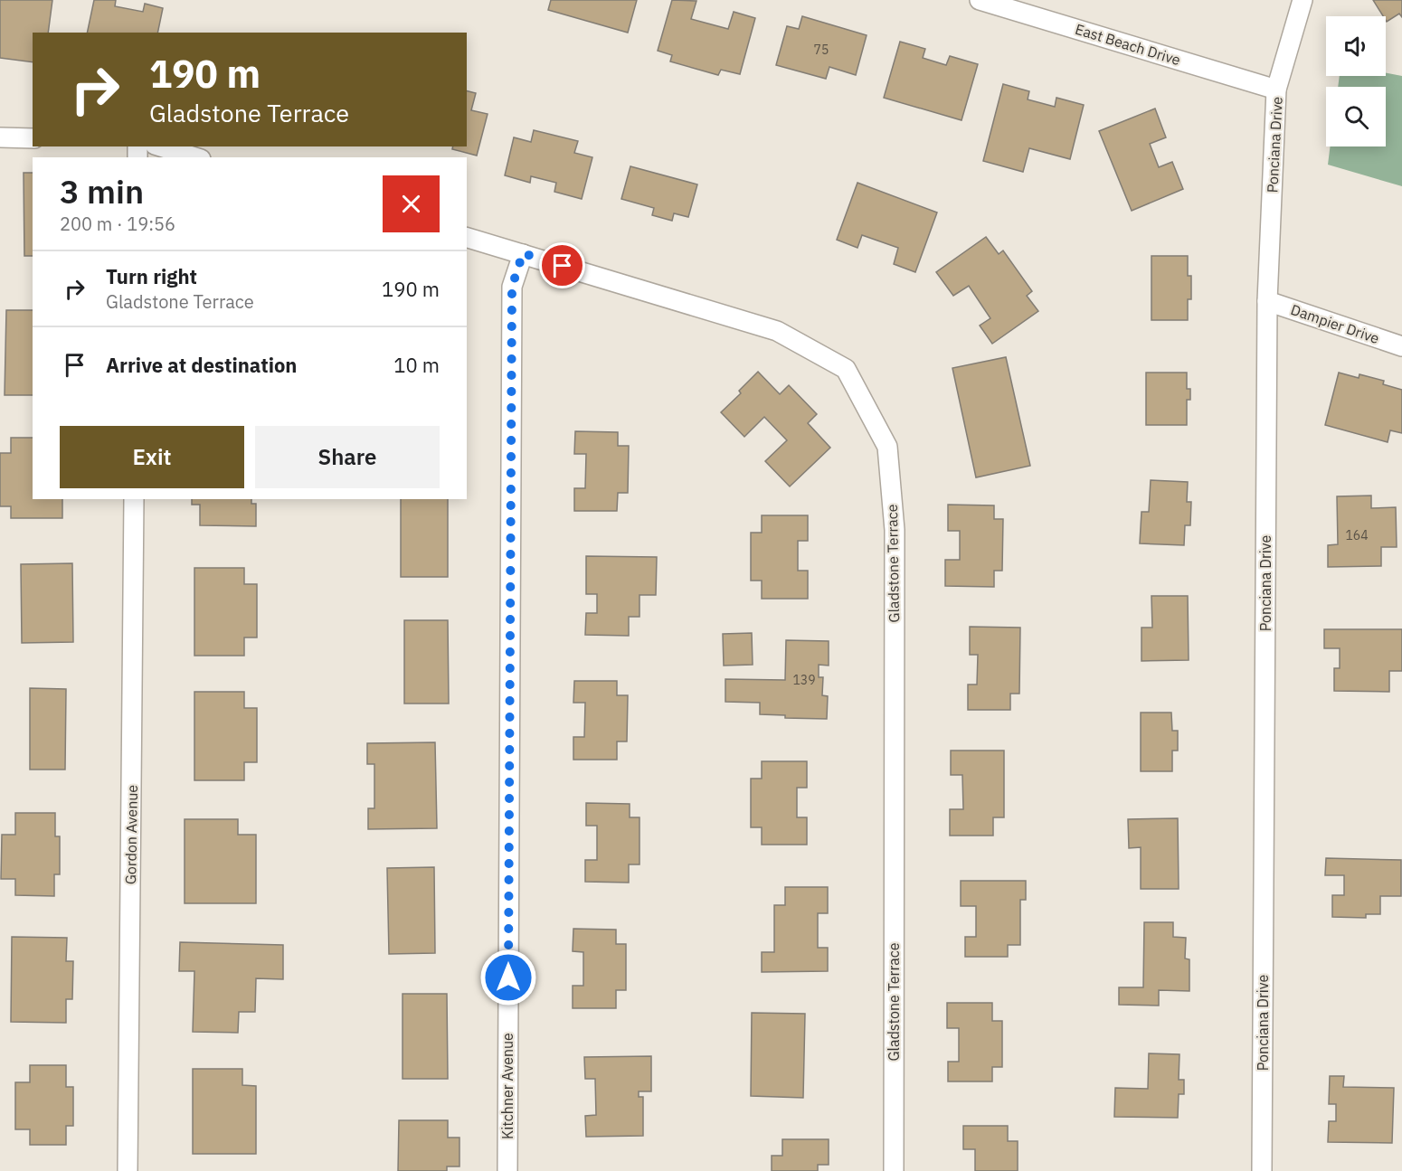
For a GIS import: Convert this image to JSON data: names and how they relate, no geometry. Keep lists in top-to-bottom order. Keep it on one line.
{"streets":{"street":["East Beach Drive","Ponciana Drive","Dampier Drive","Gladstone Terrace","Gordon Avenue","Kitchner Avenue"]},"crossings":[["East Beach Drive","Ponciana Drive"],["Ponciana Drive","Dampier Drive"],["Gladstone Terrace","Kitchner Avenue"]],"house_numbers":["75","164","139"],"page":{"turn":["190 m","Gladstone Terrace"],"heading":["3 min","200 m · 19:56"],"list":[{"name":"Turn right","note":"Gladstone Terrace","value":"190 m"},{"name":"Arrive at destination","value":"10 m"}],"buttons":["Exit","Share"]}}
